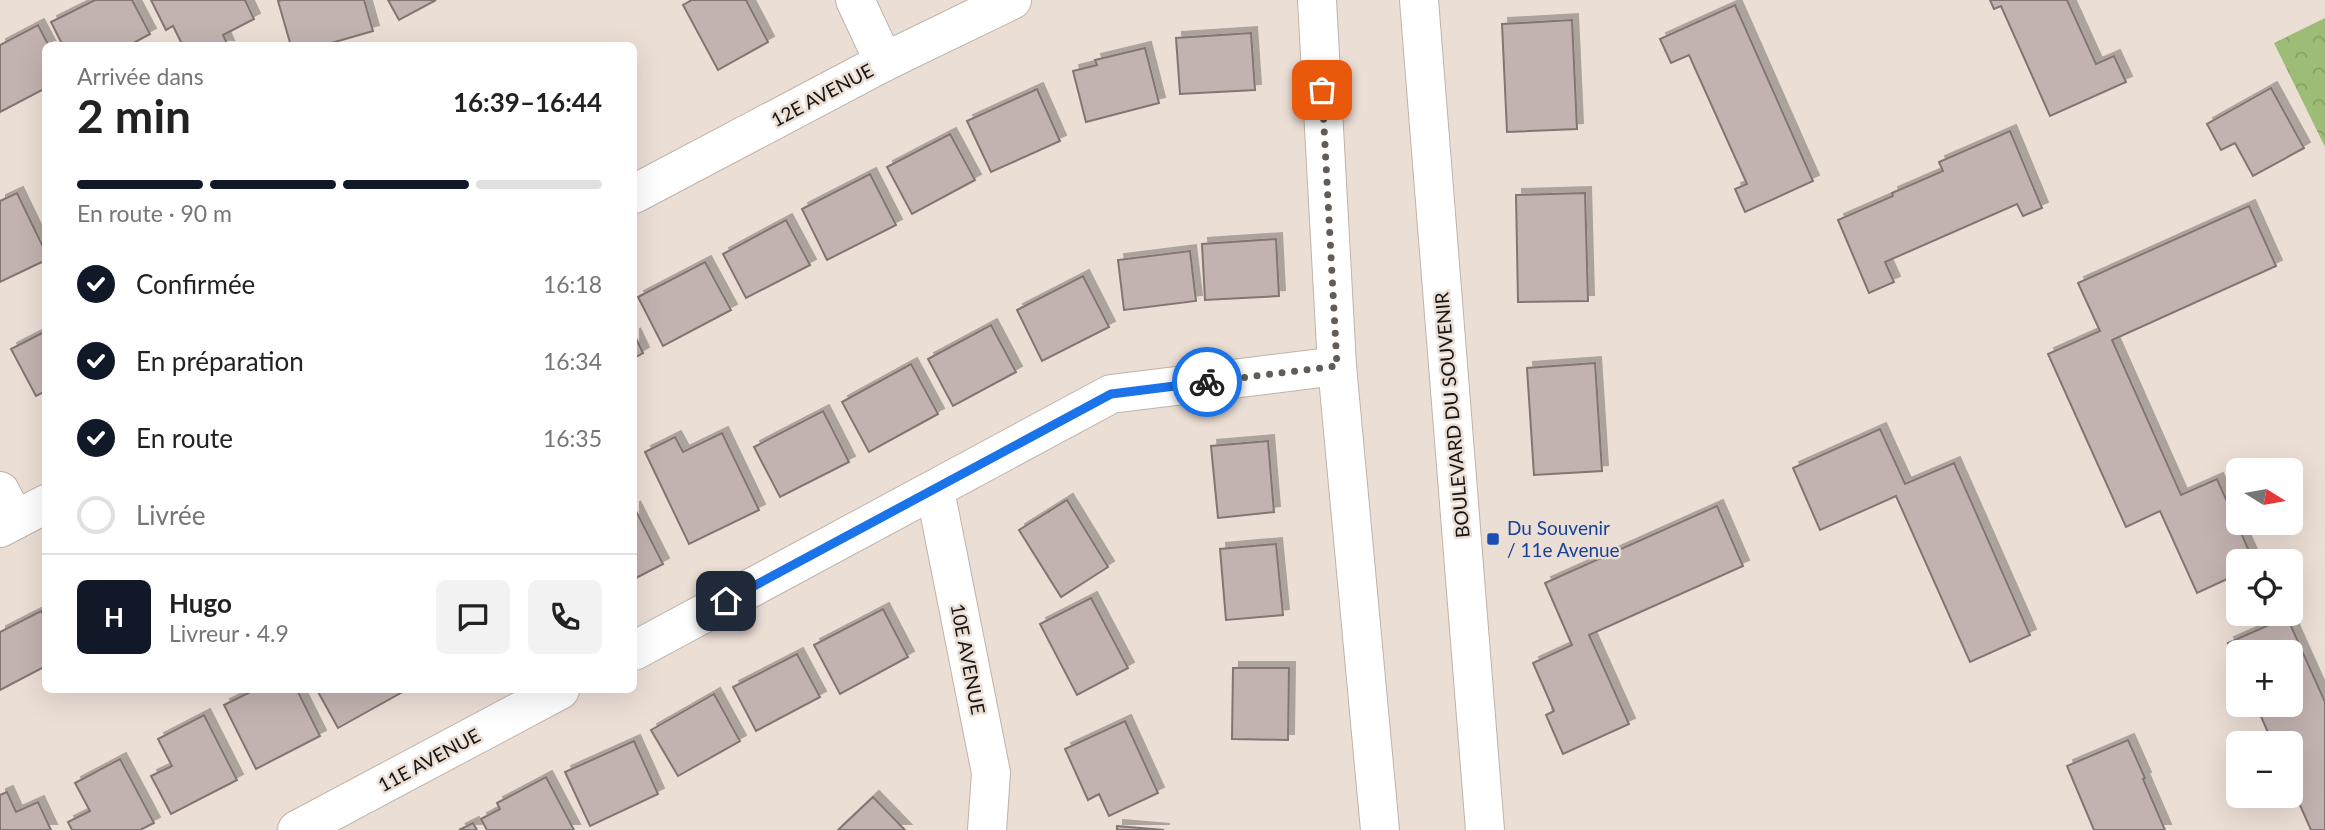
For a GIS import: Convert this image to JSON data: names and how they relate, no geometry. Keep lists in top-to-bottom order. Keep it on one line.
{"streets":{"street":["12E AVENUE","BOULEVARD DU SOUVENIR","10E AVENUE","11E AVENUE"]},"places":{"transit":["Du Souvenir / 11e Avenue"]},"north":"right","page":{"heading":["2 min","Arrivée dans","16:39–16:44"],"panel":["Hugo","Livreur · 4.9"],"bar":"En route · 90 m","list":[["Confirmée","16:18"],["En préparation","16:34"],["En route","16:35"],"Livrée"],"map_buttons":["+","−"],"round":"H"}}
